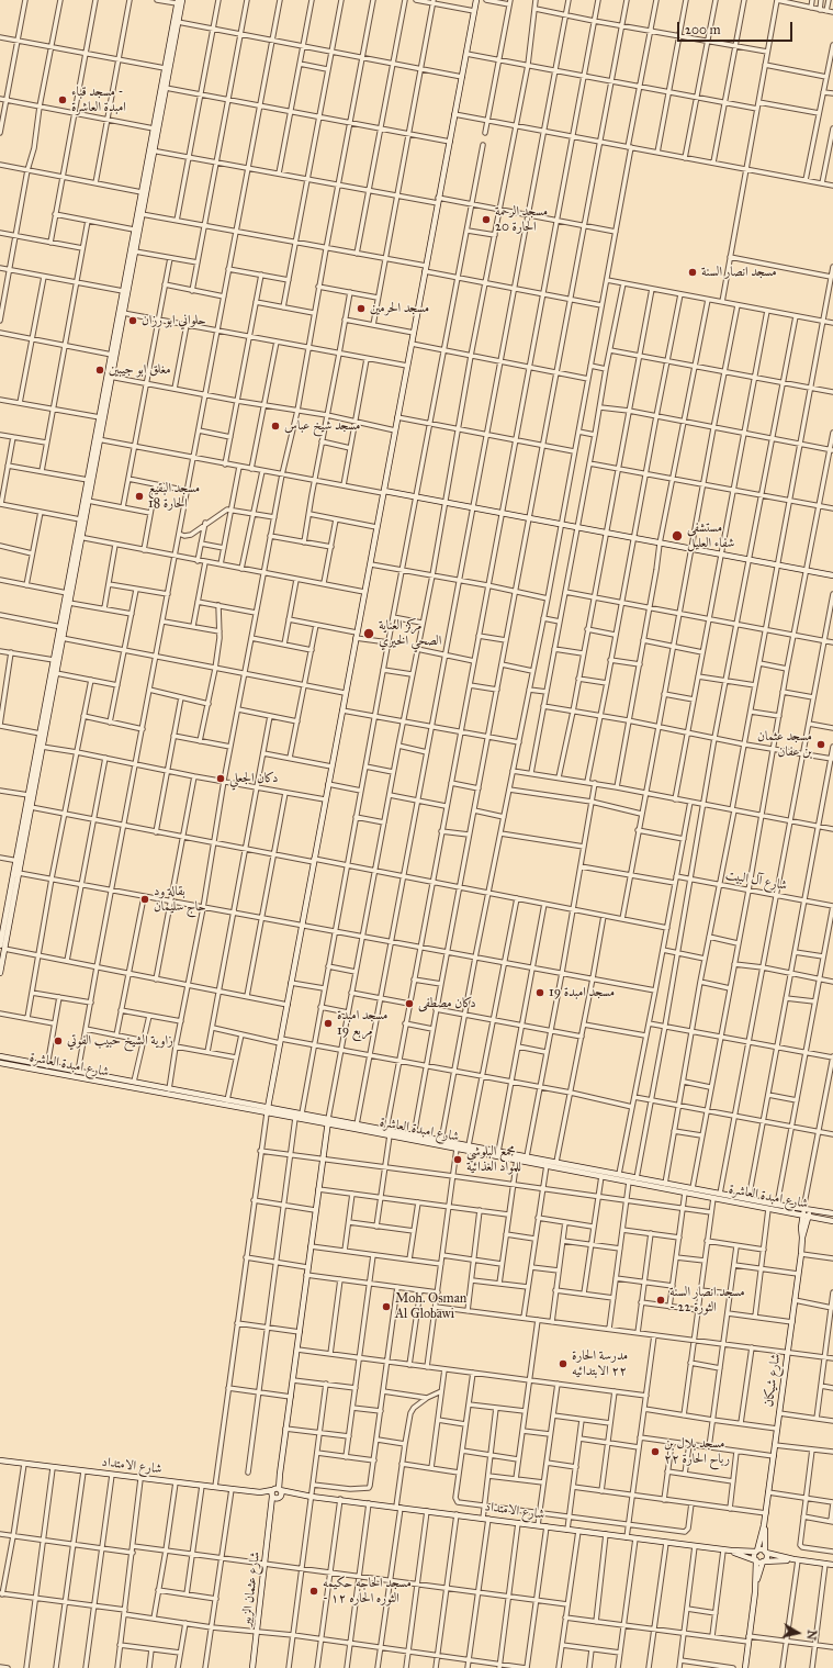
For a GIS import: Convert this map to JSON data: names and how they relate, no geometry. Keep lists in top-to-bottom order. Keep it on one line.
{"streets":{"main road":["شارع امبدة العاشرة","شارع شيكان","شارع الامتداد","شارع عثمان الزبير"],"street":["شارع آل البيت"]},"crossings":[["شارع امبدة العاشرة","شارع شيكان"],["شارع امبدة العاشرة","شارع عثمان الزبير"],["شارع شيكان","شارع الامتداد"],["شارع الامتداد","شارع عثمان الزبير"]],"places":["مسجد قباء - امبدة العاشرة","مسجد الرحمة الحارة 20","مسجد انصار السنة","مسجد الحرمين","حلواني ابو رزان","مغلق ابو جيبين","مسجد شيخ عباس","مسجد البقيع الحارة 18","مستشفى شفاء العليل","مركز العناية الصحي الخيري","مسجد عثمان بن عفان","دكان الجعلي","بقالة ود حاج سليمان","مسجد امبدة 19","دكان مصطفى","مسجد امبدة مربع 19","زاوية الشيخ حبيب الفوتي","مجمع البلوشي للمواد الغذائية","مسجد انصار السنة - الثورة 22","Moh. Osman Al Globawi","مدرسة الحارة ٢٢ الابتدائيه","مسجد بلال بن رباح الحارة ٢٢","مسجد الحاجه حكيمه - الثوره الحاره ١٢"],"scale_bar":"200 m","north":"right"}
